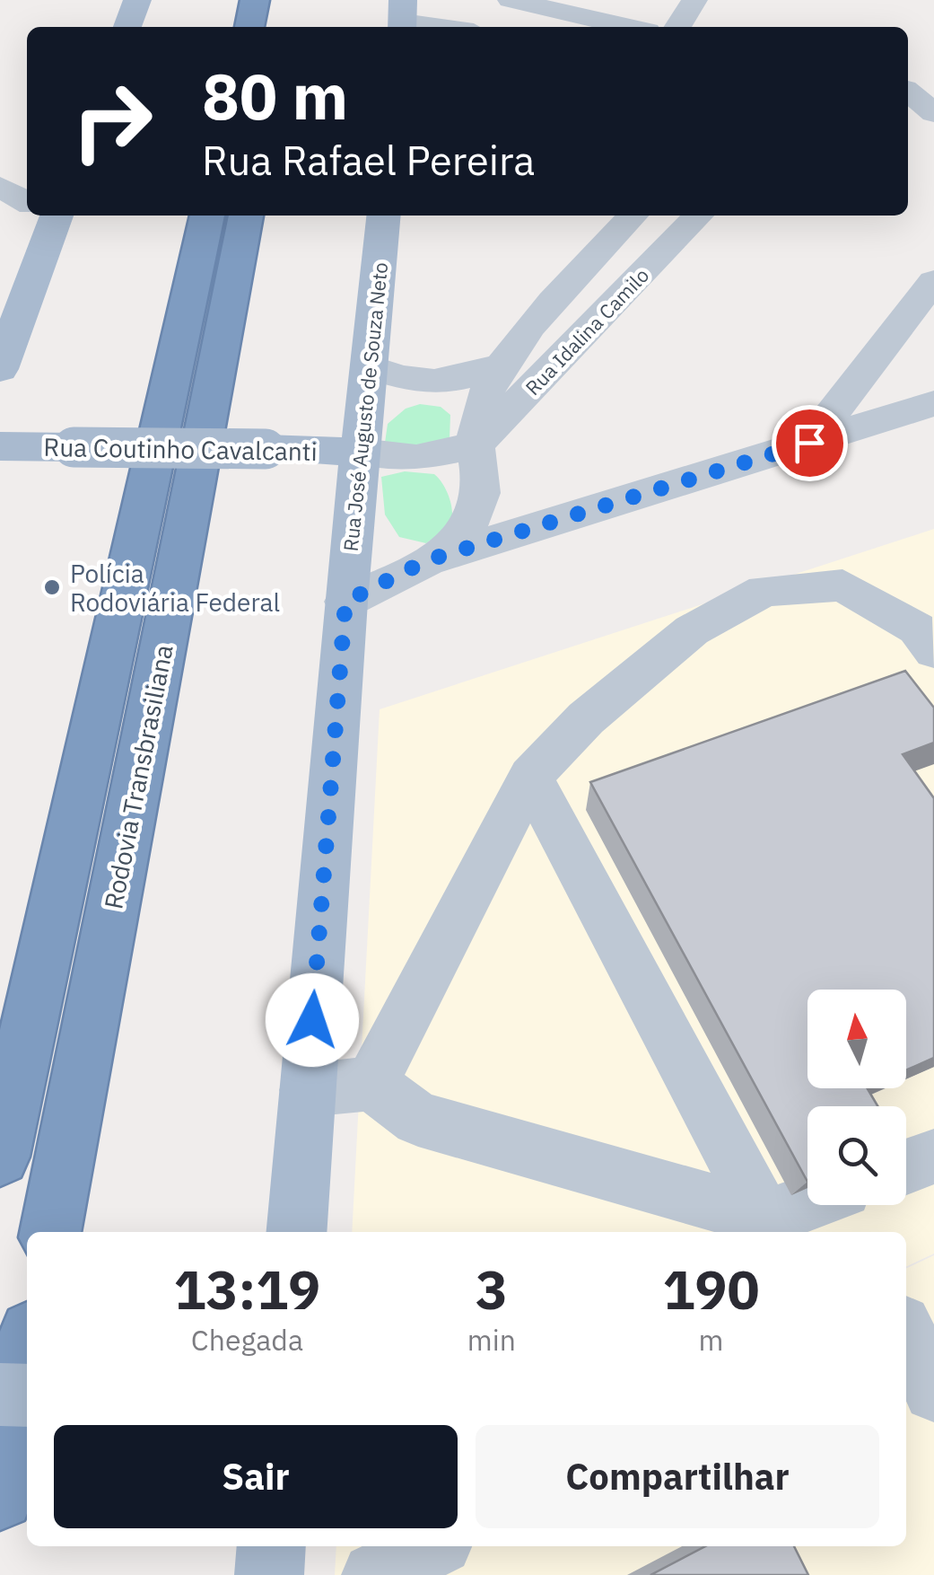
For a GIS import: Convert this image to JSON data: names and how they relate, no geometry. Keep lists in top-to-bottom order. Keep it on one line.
{"streets":{"highway":["Rodovia Transbrasiliana"],"main road":["Rua José Augusto de Souza Neto","Rua Coutinho Cavalcanti"],"street":["Rua Idalina Camilo"]},"crossings":[["Rua Idalina Camilo","Rua José Augusto de Souza Neto"],["Rua José Augusto de Souza Neto","Rua Coutinho Cavalcanti"]],"places":["Polícia Rodoviária Federal"],"north":"top","page":{"turn":["80 m","Rua Rafael Pereira"],"eta":["13:19","Chegada","3","min","190","m"],"buttons":["Sair","Compartilhar"]}}
